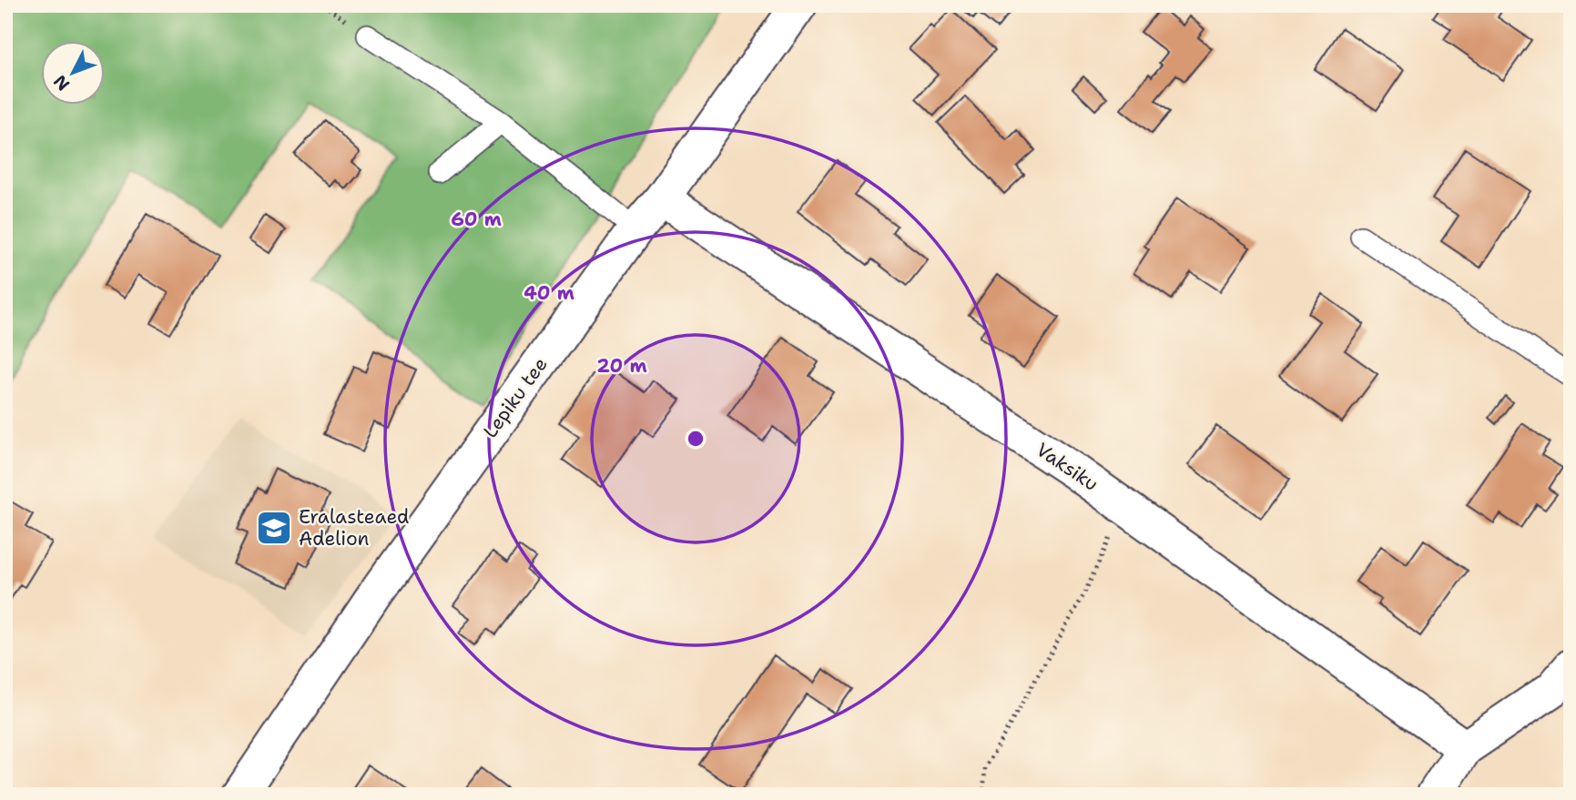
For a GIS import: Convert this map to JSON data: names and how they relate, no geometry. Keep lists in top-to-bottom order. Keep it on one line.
{"streets":{"street":["Lepiku tee","Vaksiku"]},"crossings":[["Lepiku tee","Vaksiku"]],"places":{"school or university":["Eralasteaed Adelion"]},"north":"bottom left","rings":["60 m","40 m","20 m"]}
